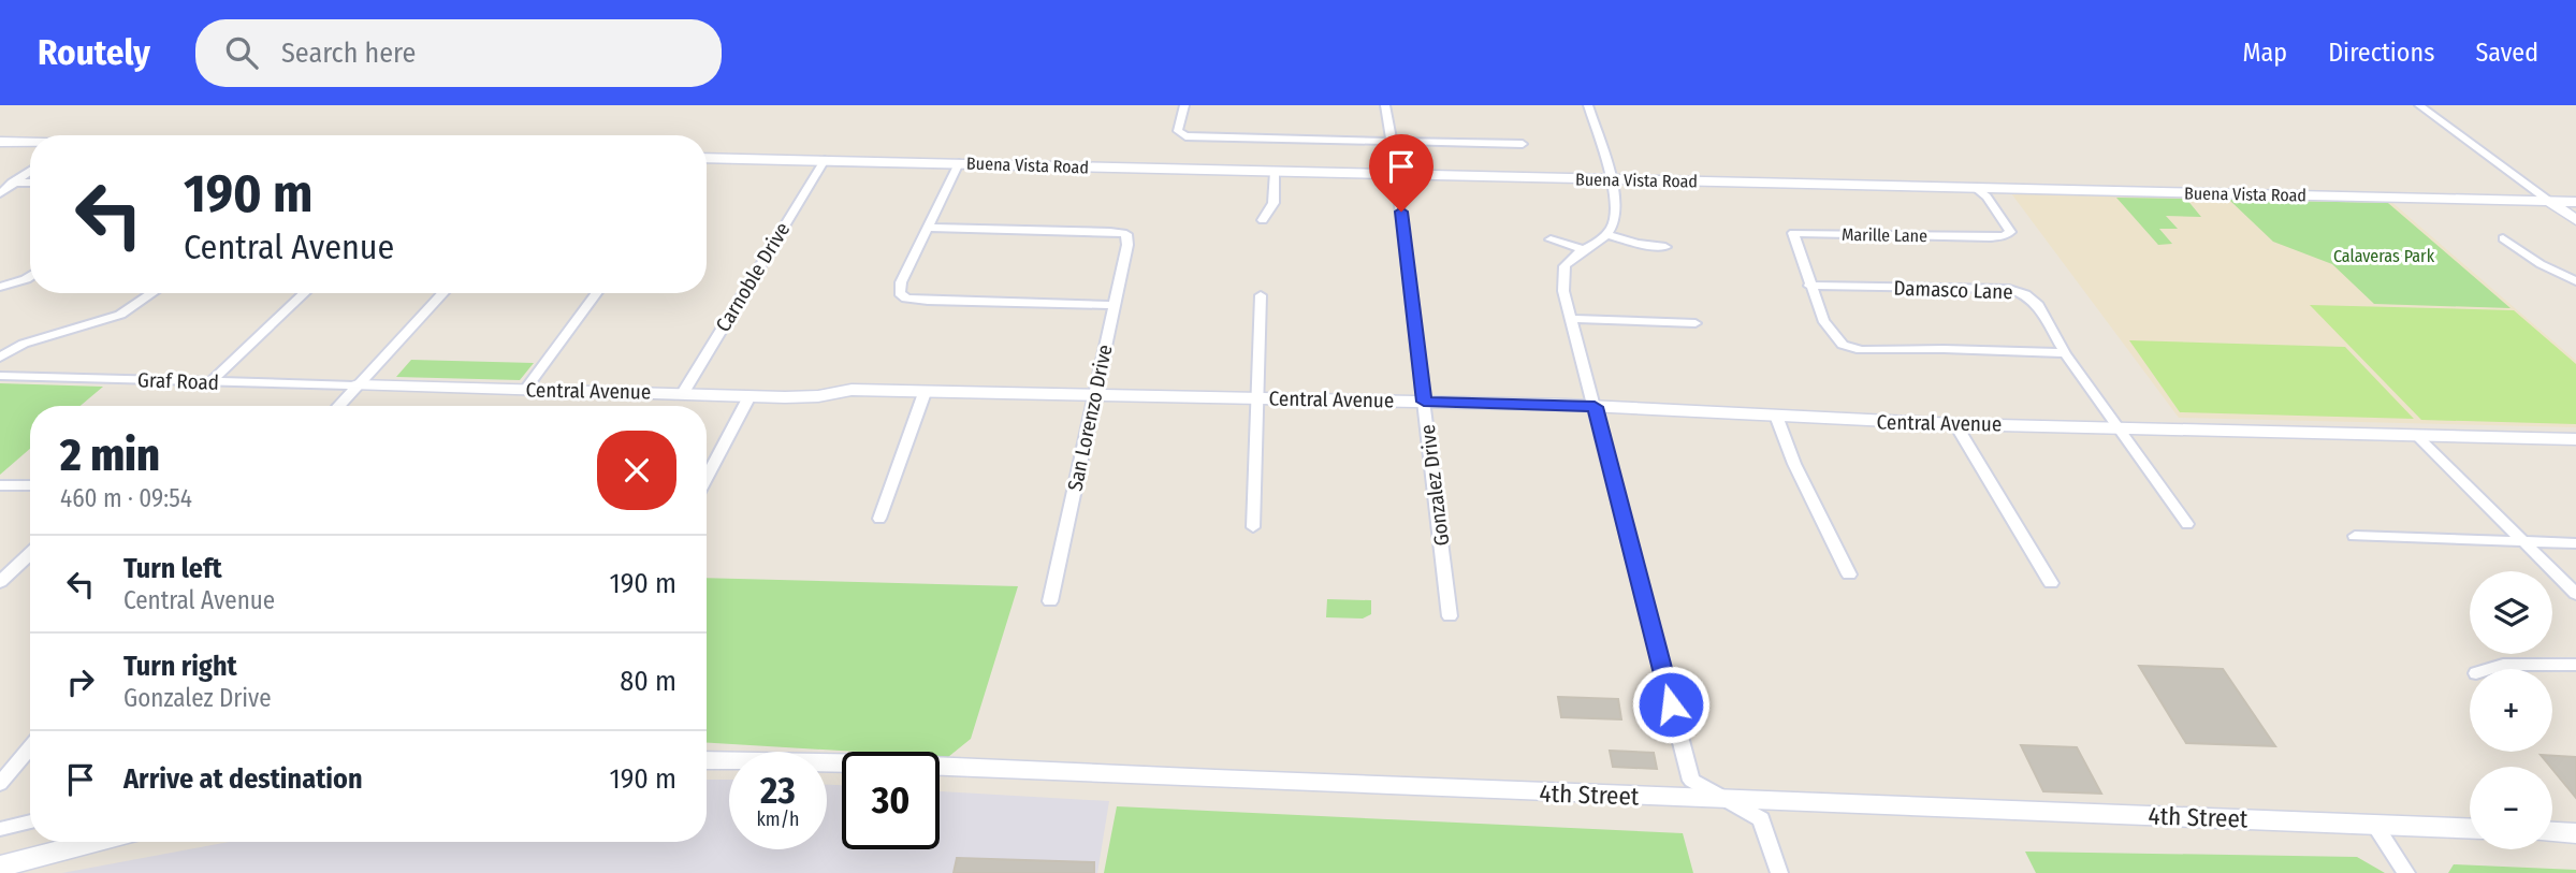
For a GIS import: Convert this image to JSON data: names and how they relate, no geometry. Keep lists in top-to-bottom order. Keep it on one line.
{"streets":{"street":["Buena Vista Road","Marille Lane","Carnoble Drive","Damasco Lane","Graf Road","Central Avenue","San Lorenzo Drive","Gonzalez Drive","4th Street"]},"crossings":[["Buena Vista Road","Marille Lane"],["Buena Vista Road","Carnoble Drive"],["Buena Vista Road","Gonzalez Drive"],["Marille Lane","Damasco Lane"],["Carnoble Drive","Central Avenue"],["Damasco Lane","Central Avenue"],["Graf Road","Central Avenue"],["Central Avenue","San Lorenzo Drive"],["Central Avenue","Gonzalez Drive"]],"parks":["Calaveras Park"],"page":{"header":"Routely","search":"Search here","nav":["Map","Directions","Saved"],"turn":["190 m","Central Avenue"],"heading":["2 min","460 m · 09:54"],"list":[{"name":"Turn left","note":"Central Avenue","value":"190 m"},{"name":"Turn right","note":"Gonzalez Drive","value":"80 m"},{"name":"Arrive at destination","value":"190 m"}],"map_buttons":["+","−"],"speed":"23 km/h","limit":"30"}}
